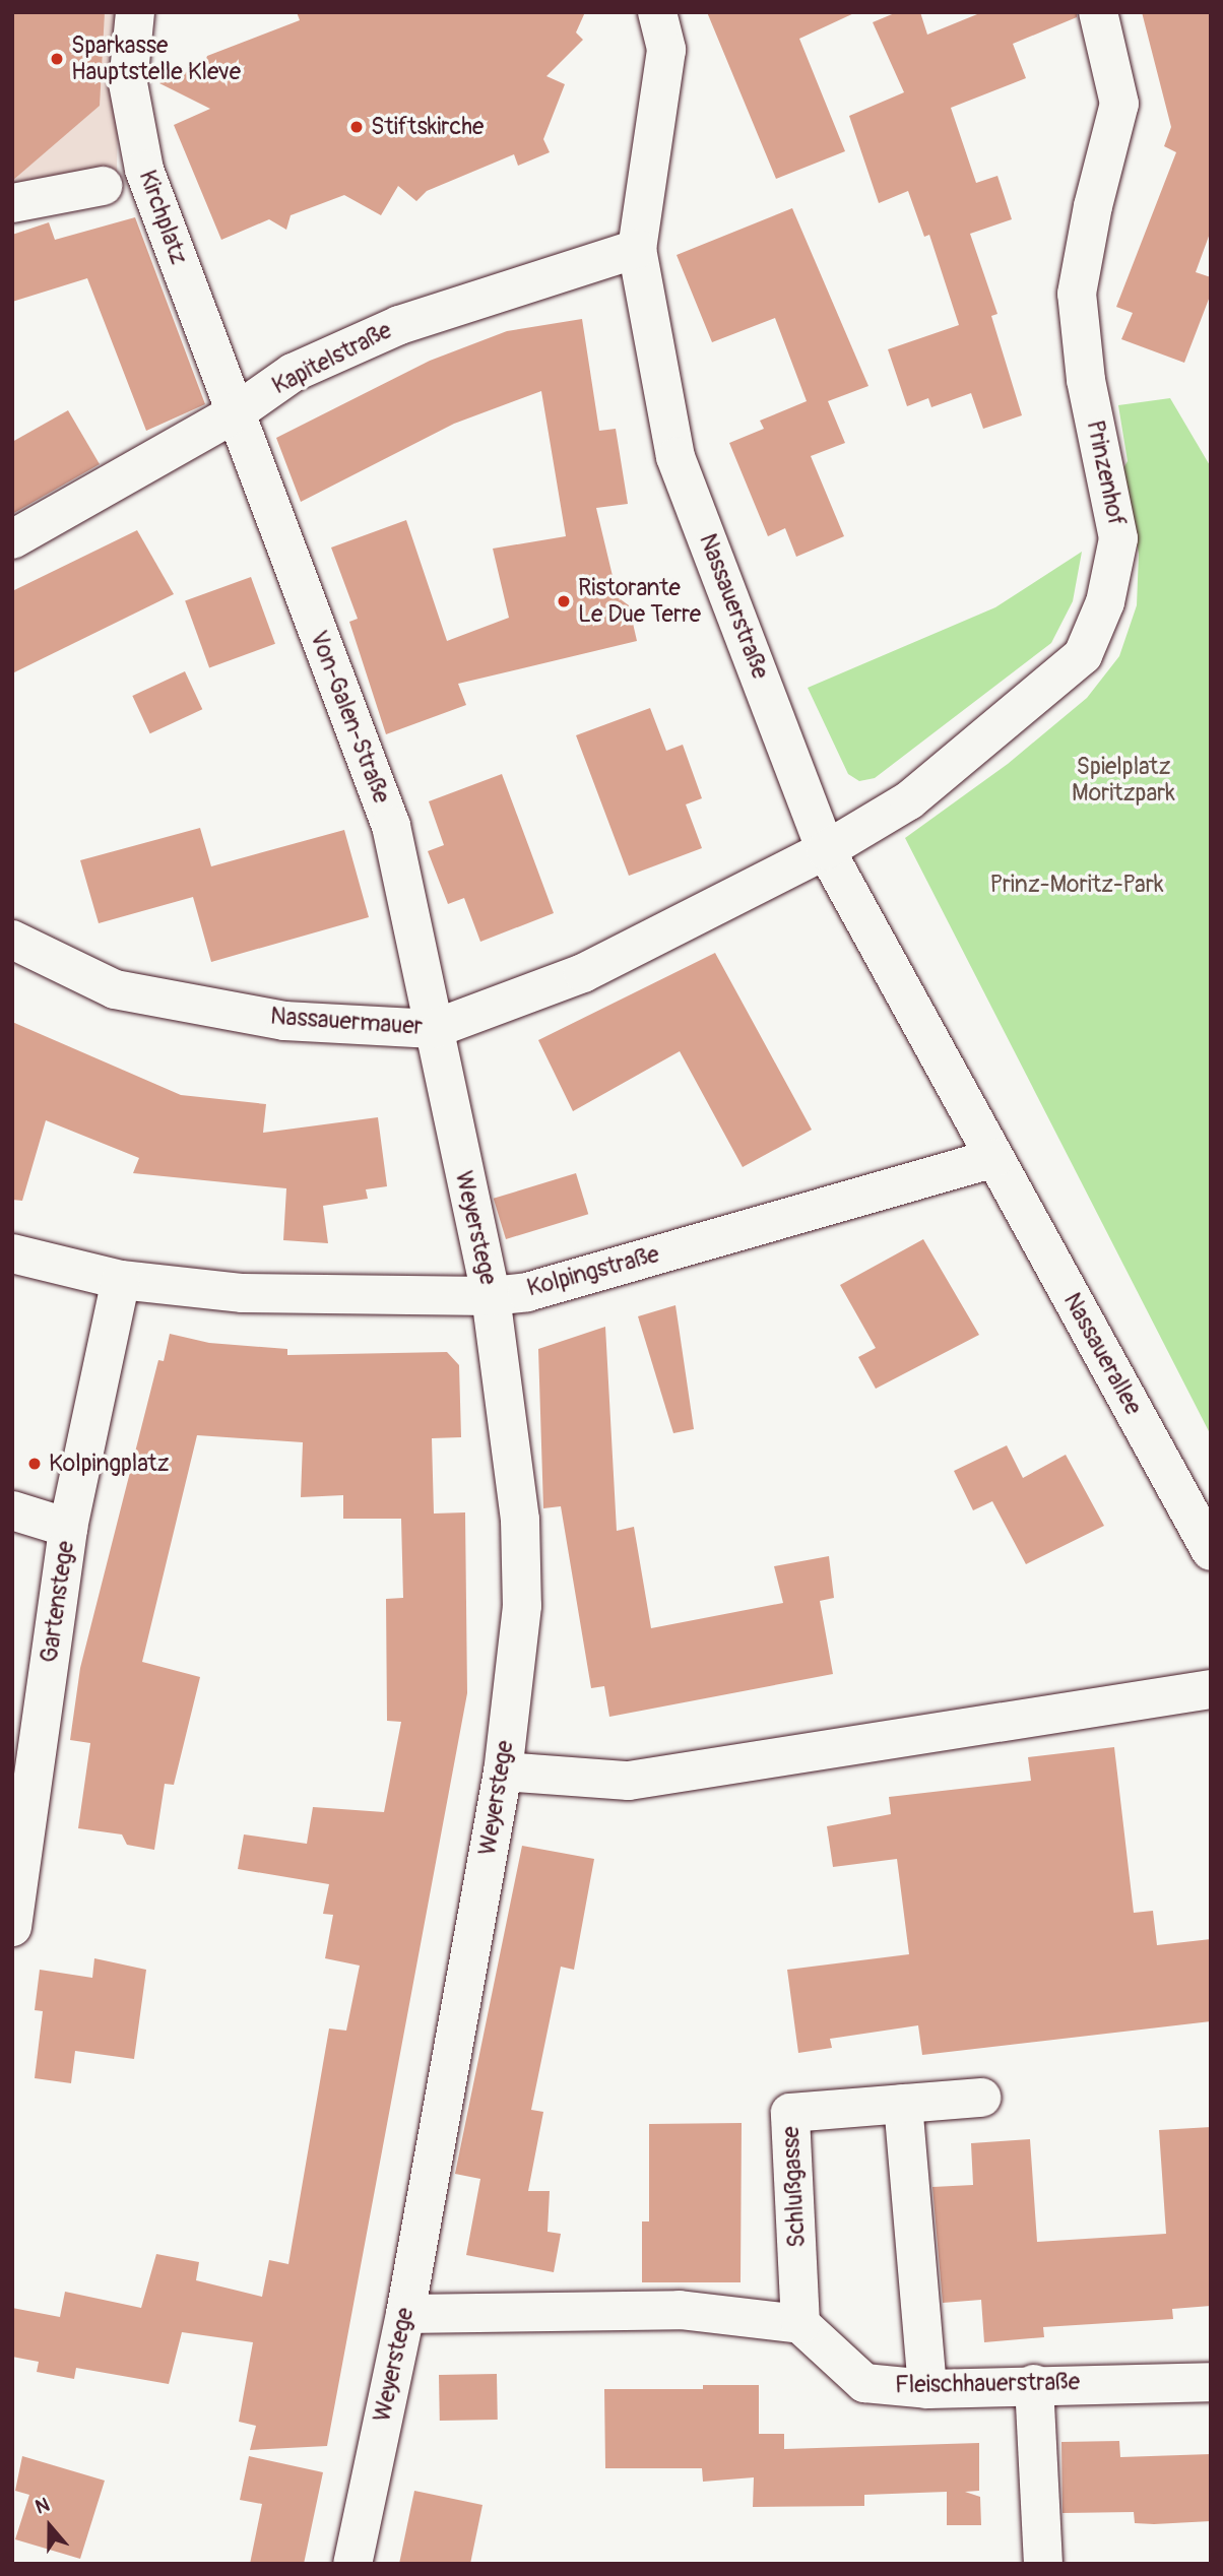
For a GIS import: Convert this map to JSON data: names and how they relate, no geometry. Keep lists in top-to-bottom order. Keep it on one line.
{"streets":{"street":["Kirchplatz","Kapitelstraße","Prinzenhof","Nassauerstraße","Von-Galen-Straße","Nassauermauer","Weyerstege","Kolpingstraße","Nassauerallee","Gartenstege","Schlußgasse","Fleischhauerstraße"]},"crossings":[["Kirchplatz","Kapitelstraße"],["Kirchplatz","Von-Galen-Straße"],["Kapitelstraße","Nassauerstraße"],["Kapitelstraße","Von-Galen-Straße"],["Prinzenhof","Nassauerstraße"],["Prinzenhof","Nassauermauer"],["Nassauerstraße","Nassauermauer"],["Nassauerstraße","Kolpingstraße"],["Nassauerstraße","Nassauerallee"],["Von-Galen-Straße","Nassauermauer"],["Von-Galen-Straße","Weyerstege"],["Nassauermauer","Weyerstege"],["Weyerstege","Kolpingstraße"],["Kolpingstraße","Nassauerallee"],["Kolpingstraße","Gartenstege"],["Schlußgasse","Fleischhauerstraße"]],"parks":["Spielplatz Moritzpark","Prinz-Moritz-Park"],"places":["Sparkasse Hauptstelle Kleve","Stiftskirche","Ristorante Le Due Terre","Kolpingplatz"],"north":"top"}
